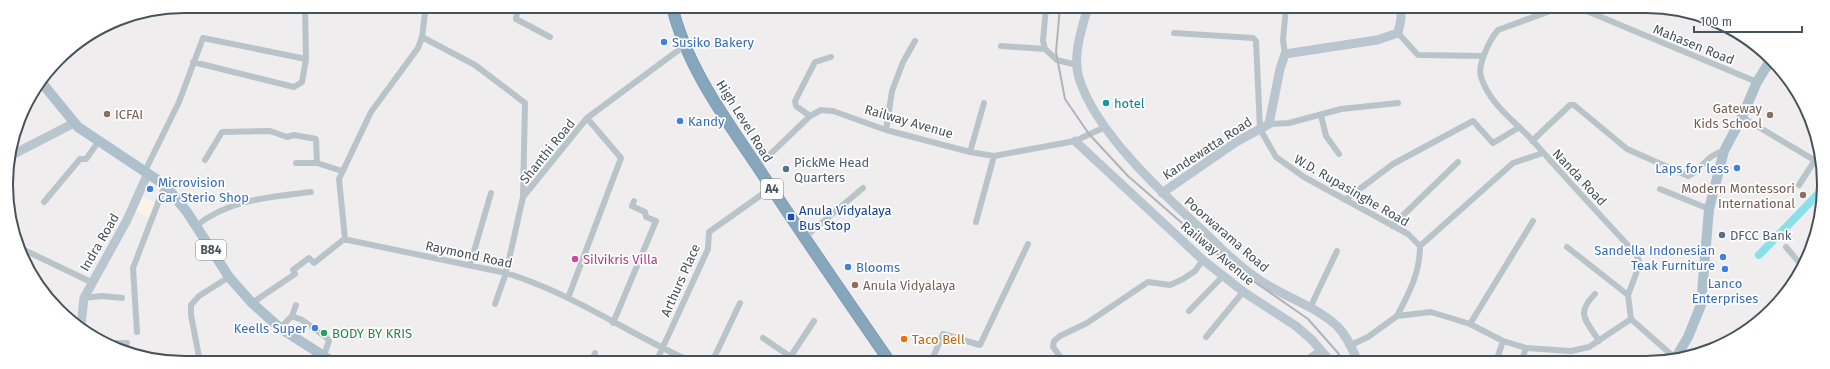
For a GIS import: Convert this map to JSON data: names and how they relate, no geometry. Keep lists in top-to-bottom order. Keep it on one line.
{"streets":{"highway":["High Level Road","A4"],"main road":["B84"],"street":["Mahasen Road","Railway Avenue","Kandewatta Road","Shanthi Road","Nanda Road","W.D. Rupasinghe Road","Poorwarama Road","Indra Road","Raymond Road","Arthurs Place"]},"crossings":[["High Level Road","Railway Avenue"],["High Level Road","Shanthi Road"],["High Level Road","Arthurs Place"],["Railway Avenue","Poorwarama Road"],["Kandewatta Road","W.D. Rupasinghe Road"],["Kandewatta Road","Poorwarama Road"],["Indra Road","B84"],["Raymond Road","Arthurs Place"]],"places":{"other":["Susiko Bakery","hotel","ICFAI","Gateway Kids School","Kandy","Laps for less","PickMe Head Quarters","Microvision Car Sterio Shop","Modern Montessori International","DFCC Bank","Sandella Indonesian Teak Furniture","Silvikris Villa","Blooms","Lanco Enterprises","Anula Vidyalaya","Keells Super","BODY BY KRIS","Taco Bell"],"transit":["Anula Vidyalaya Bus Stop"]},"scale_bar":"100 m"}
